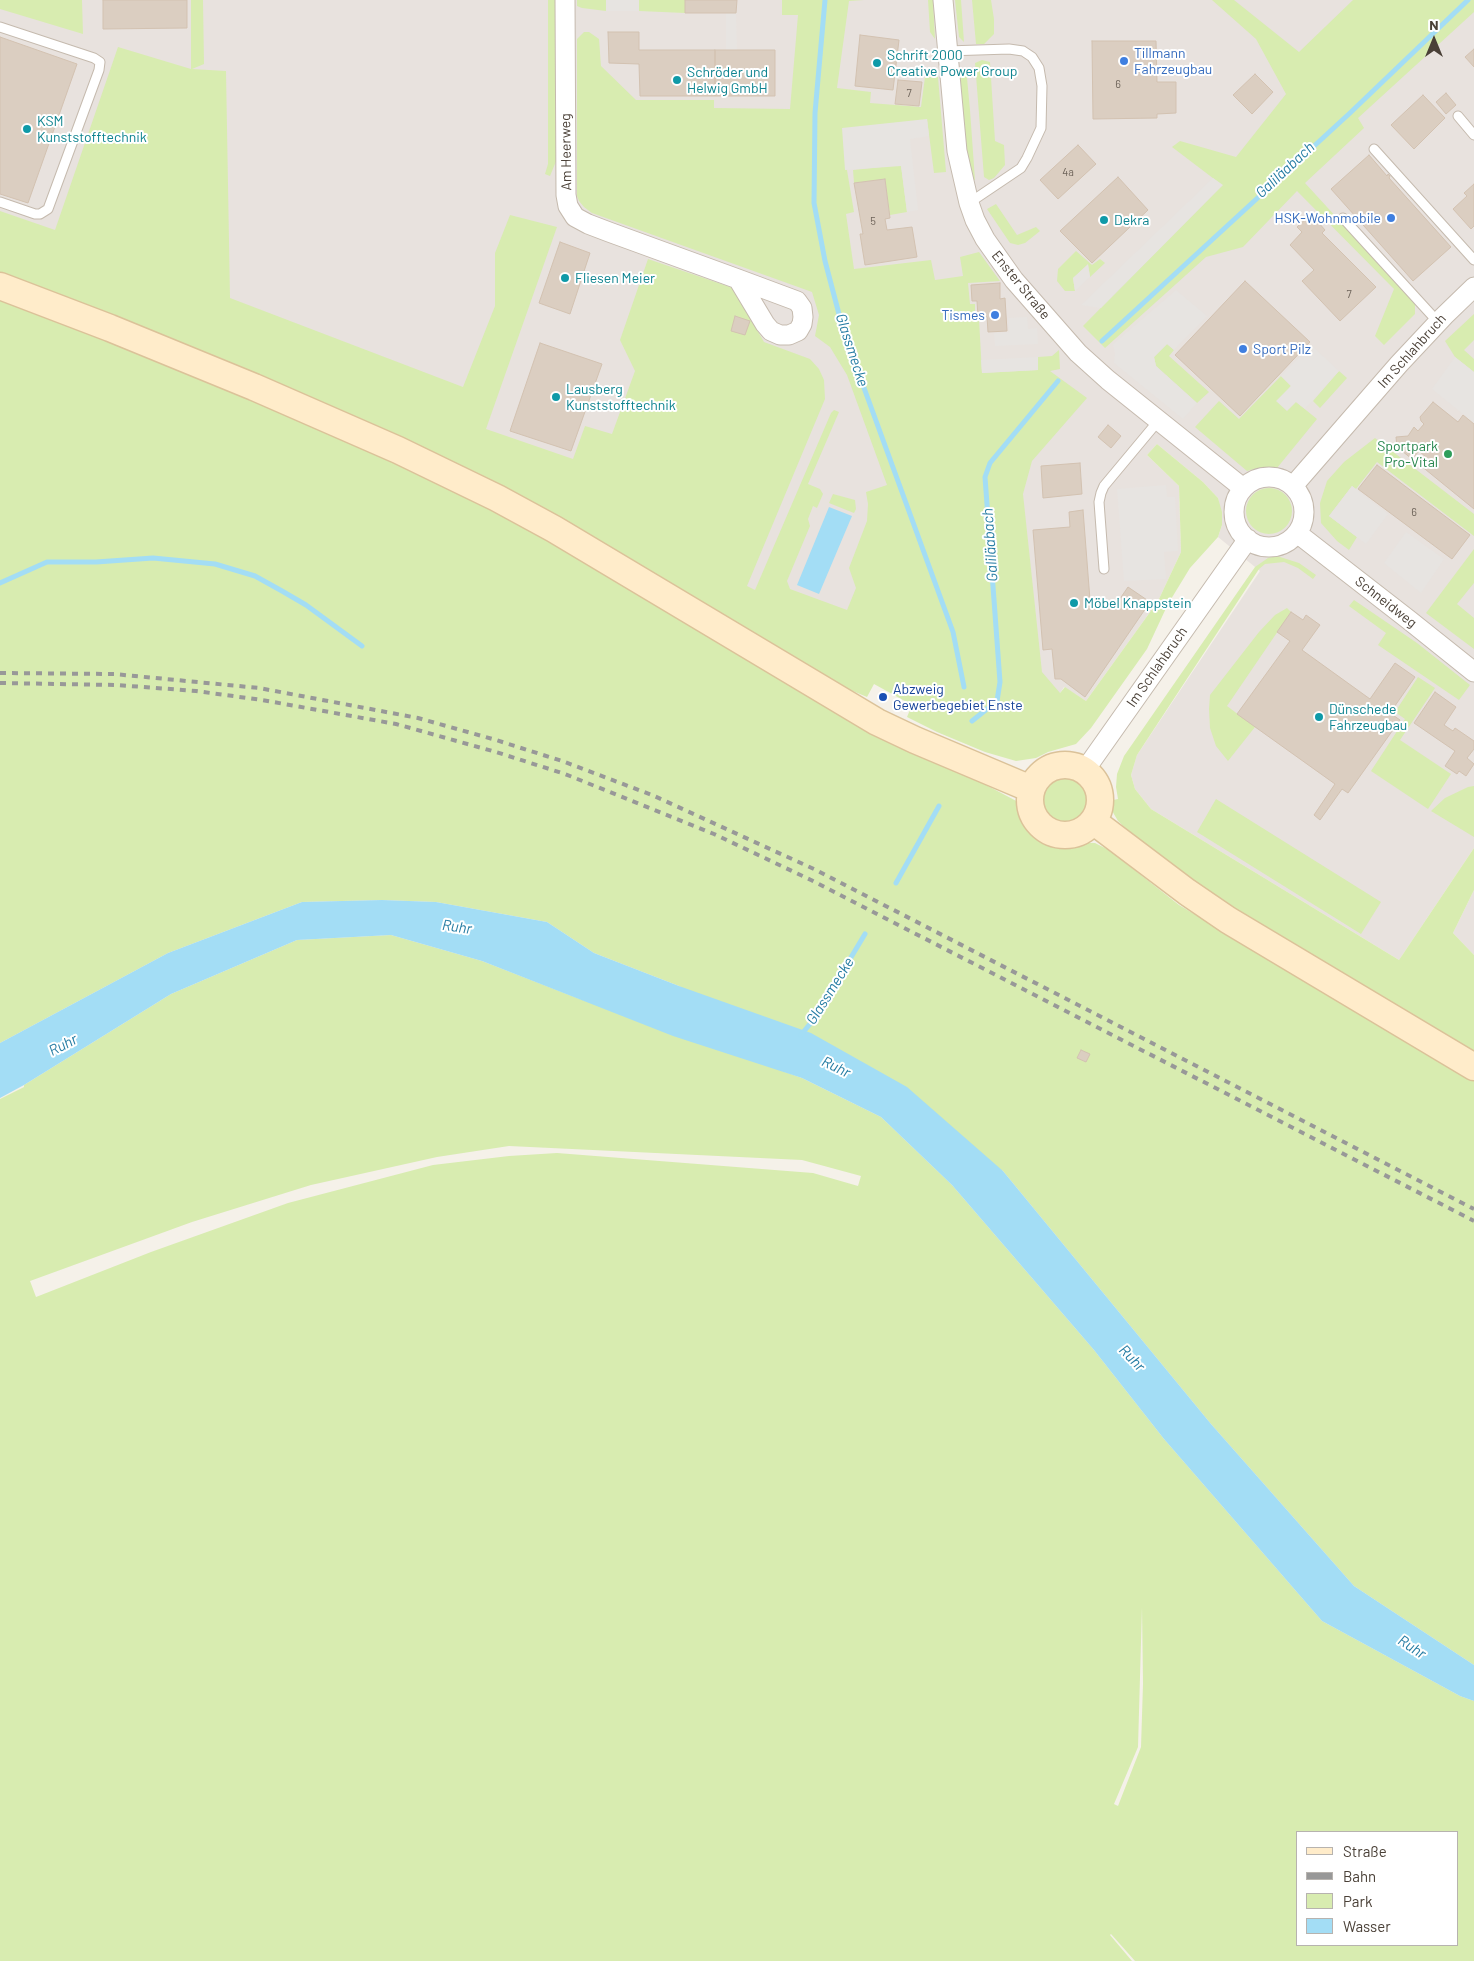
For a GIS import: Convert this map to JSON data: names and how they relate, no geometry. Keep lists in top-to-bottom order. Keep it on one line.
{"streets":{"street":["Am Heerweg","Enster Straße","Im Schlahbruch","Schneidweg"]},"crossings":[["Enster Straße","Im Schlahbruch"],["Enster Straße","Schneidweg"],["Im Schlahbruch","Schneidweg"]],"water":["Galiläabach","Glassmecke","Ruhr"],"places":["Tillmann Fahrzeugbau","Schrift 2000 Creative Power Group","Schröder und Helwig GmbH","KSM Kunststofftechnik","HSK-Wohnmobile","Dekra","Fliesen Meier","Tismes","Sport Pilz","Lausberg Kunststofftechnik","Sportpark Pro-Vital","Möbel Knappstein","Abzweig Gewerbegebiet Enste","Dünschede Fahrzeugbau"],"house_numbers":["6","7","4a","5","7","6"],"legend":["Straße","Bahn","Park","Wasser"],"north":"top"}
